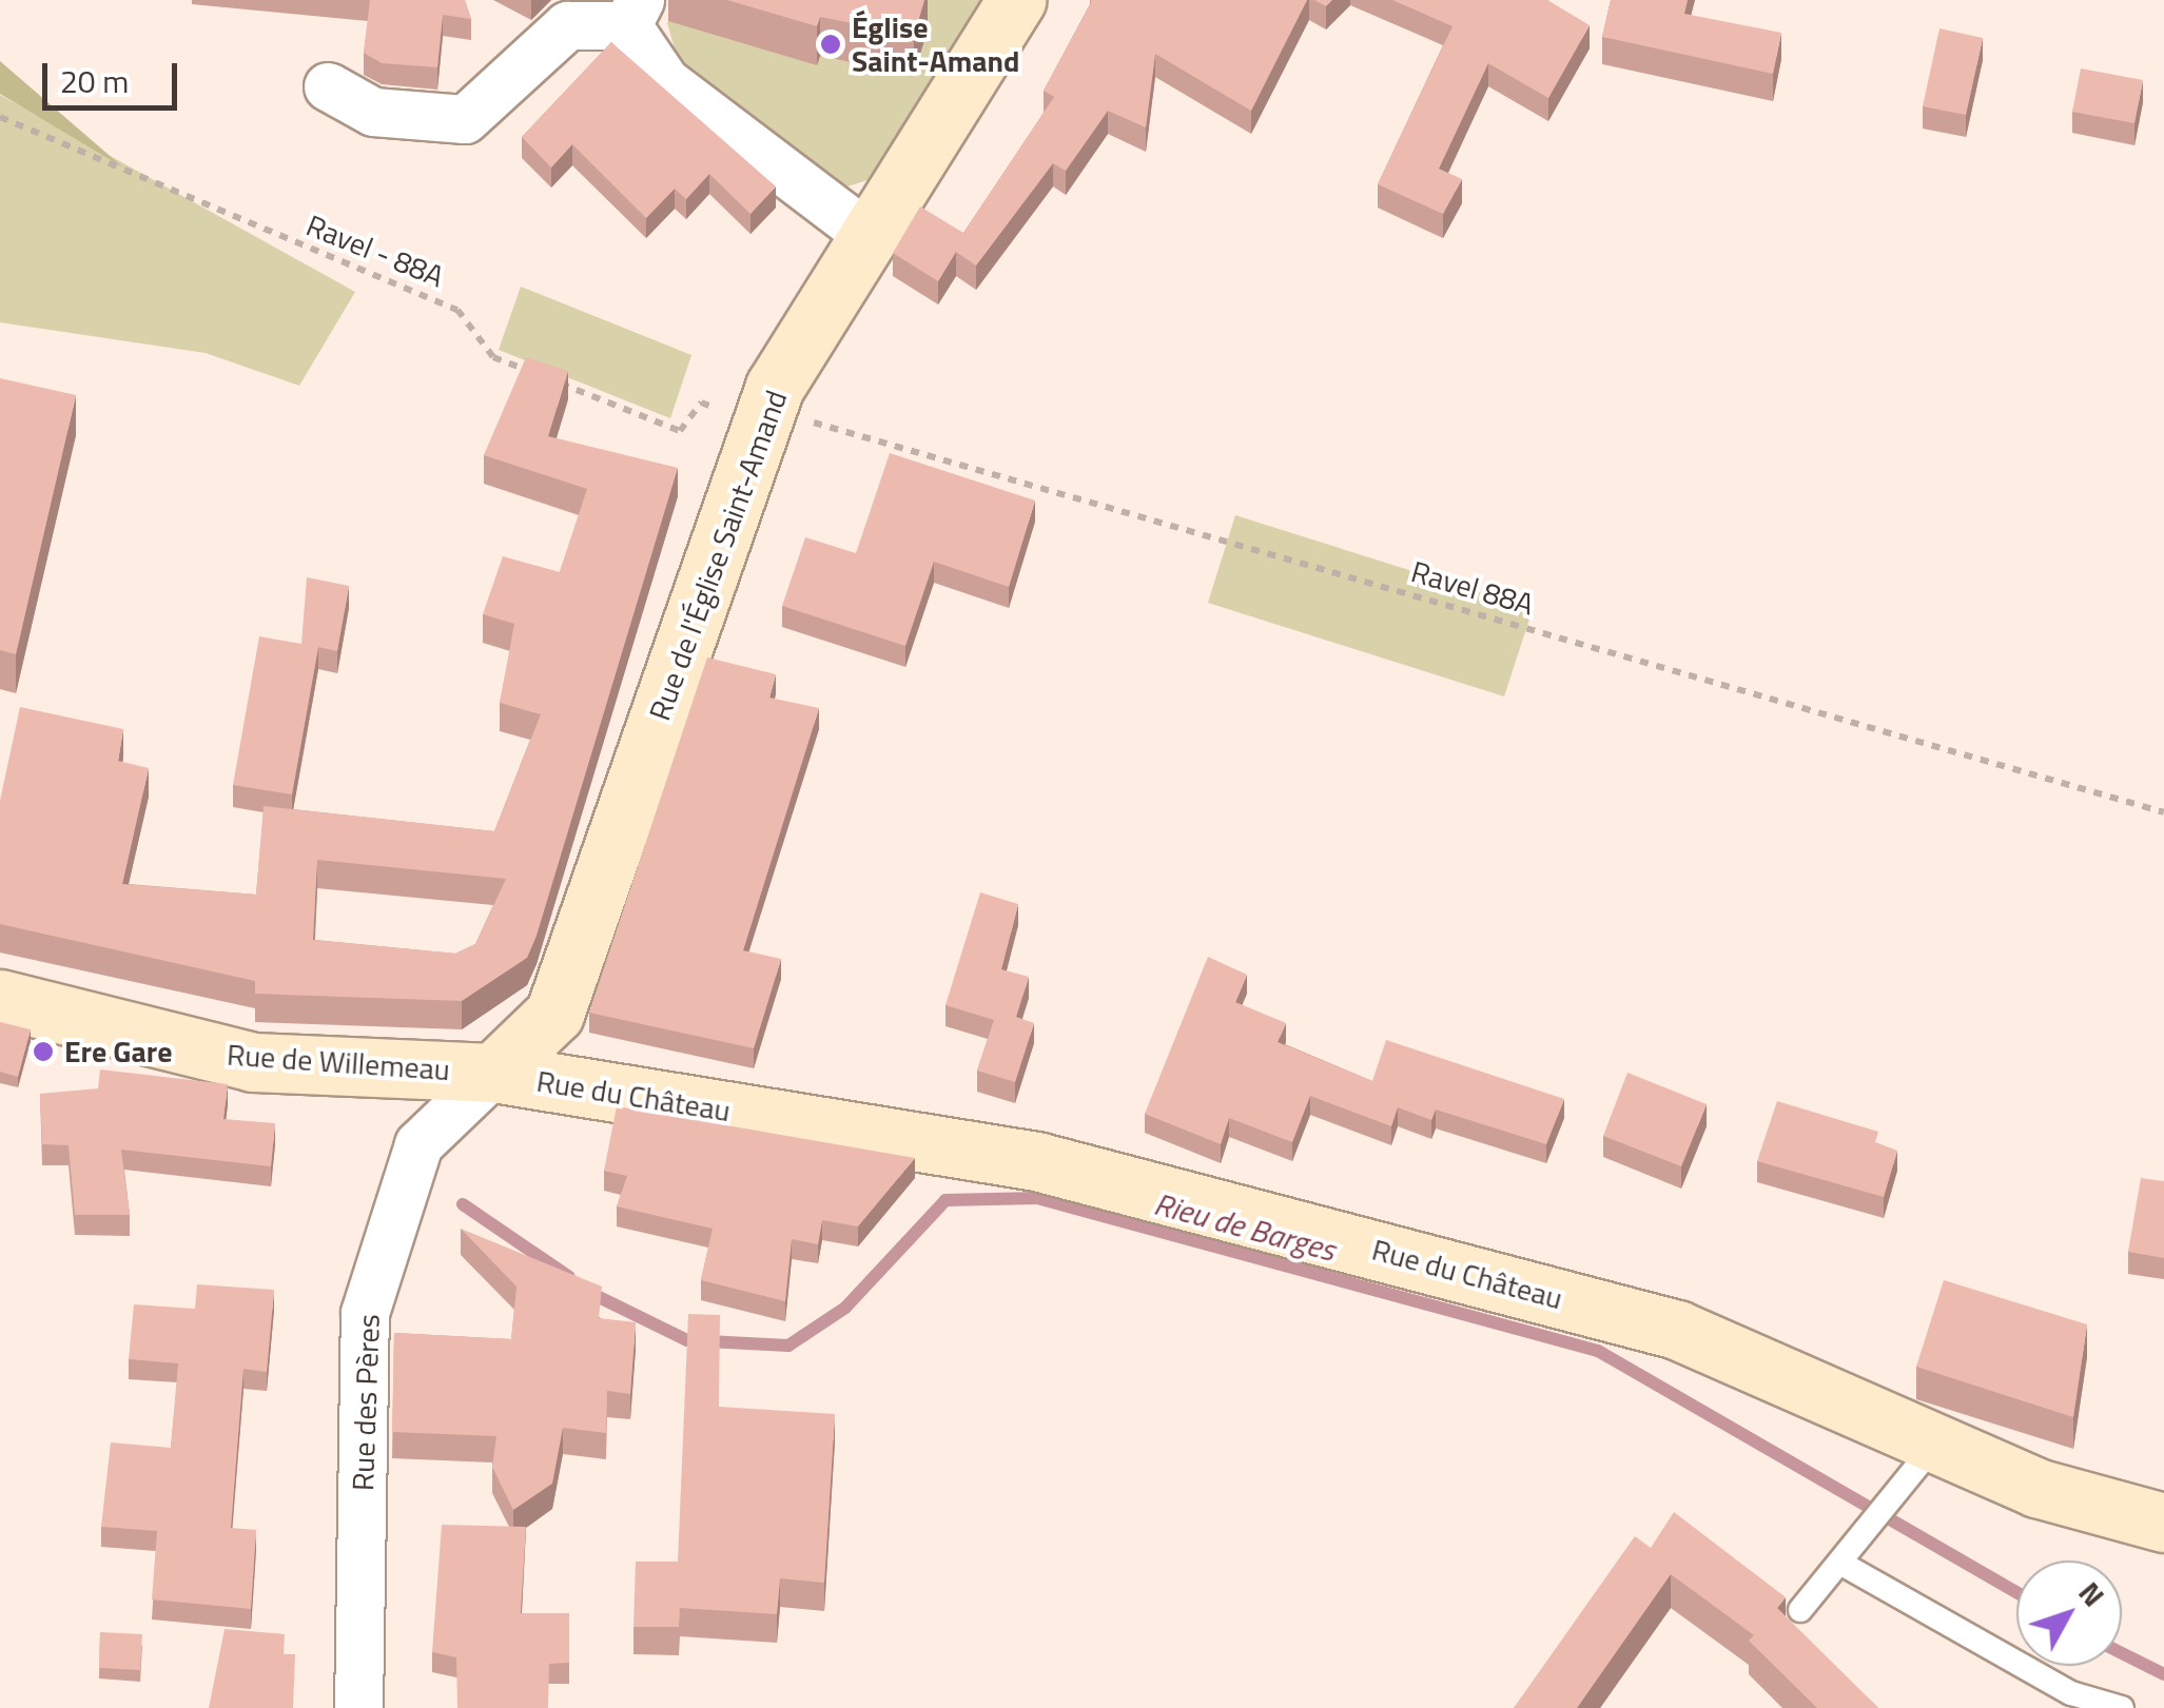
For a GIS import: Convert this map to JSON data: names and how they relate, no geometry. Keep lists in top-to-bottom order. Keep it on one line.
{"streets":{"street":["Rue de l'Église Saint-Amand","Rue de Willemeau","Rue du Château","Rue des Pères"],"path":["Ravel - 88A","Ravel 88A"]},"crossings":[["Ravel - 88A","Rue de l'Église Saint-Amand"],["Ravel - 88A","Ravel 88A"],["Rue de l'Église Saint-Amand","Ravel 88A"],["Rue de l'Église Saint-Amand","Rue de Willemeau"],["Rue de l'Église Saint-Amand","Rue du Château"],["Rue de l'Église Saint-Amand","Rue des Pères"],["Rue de Willemeau","Rue du Château"],["Rue de Willemeau","Rue des Pères"],["Rue du Château","Rue des Pères"]],"water":["Rieu de Barges"],"places":["Église Saint-Amand","Ere Gare"],"scale_bar":"20 m","north":"top right"}
